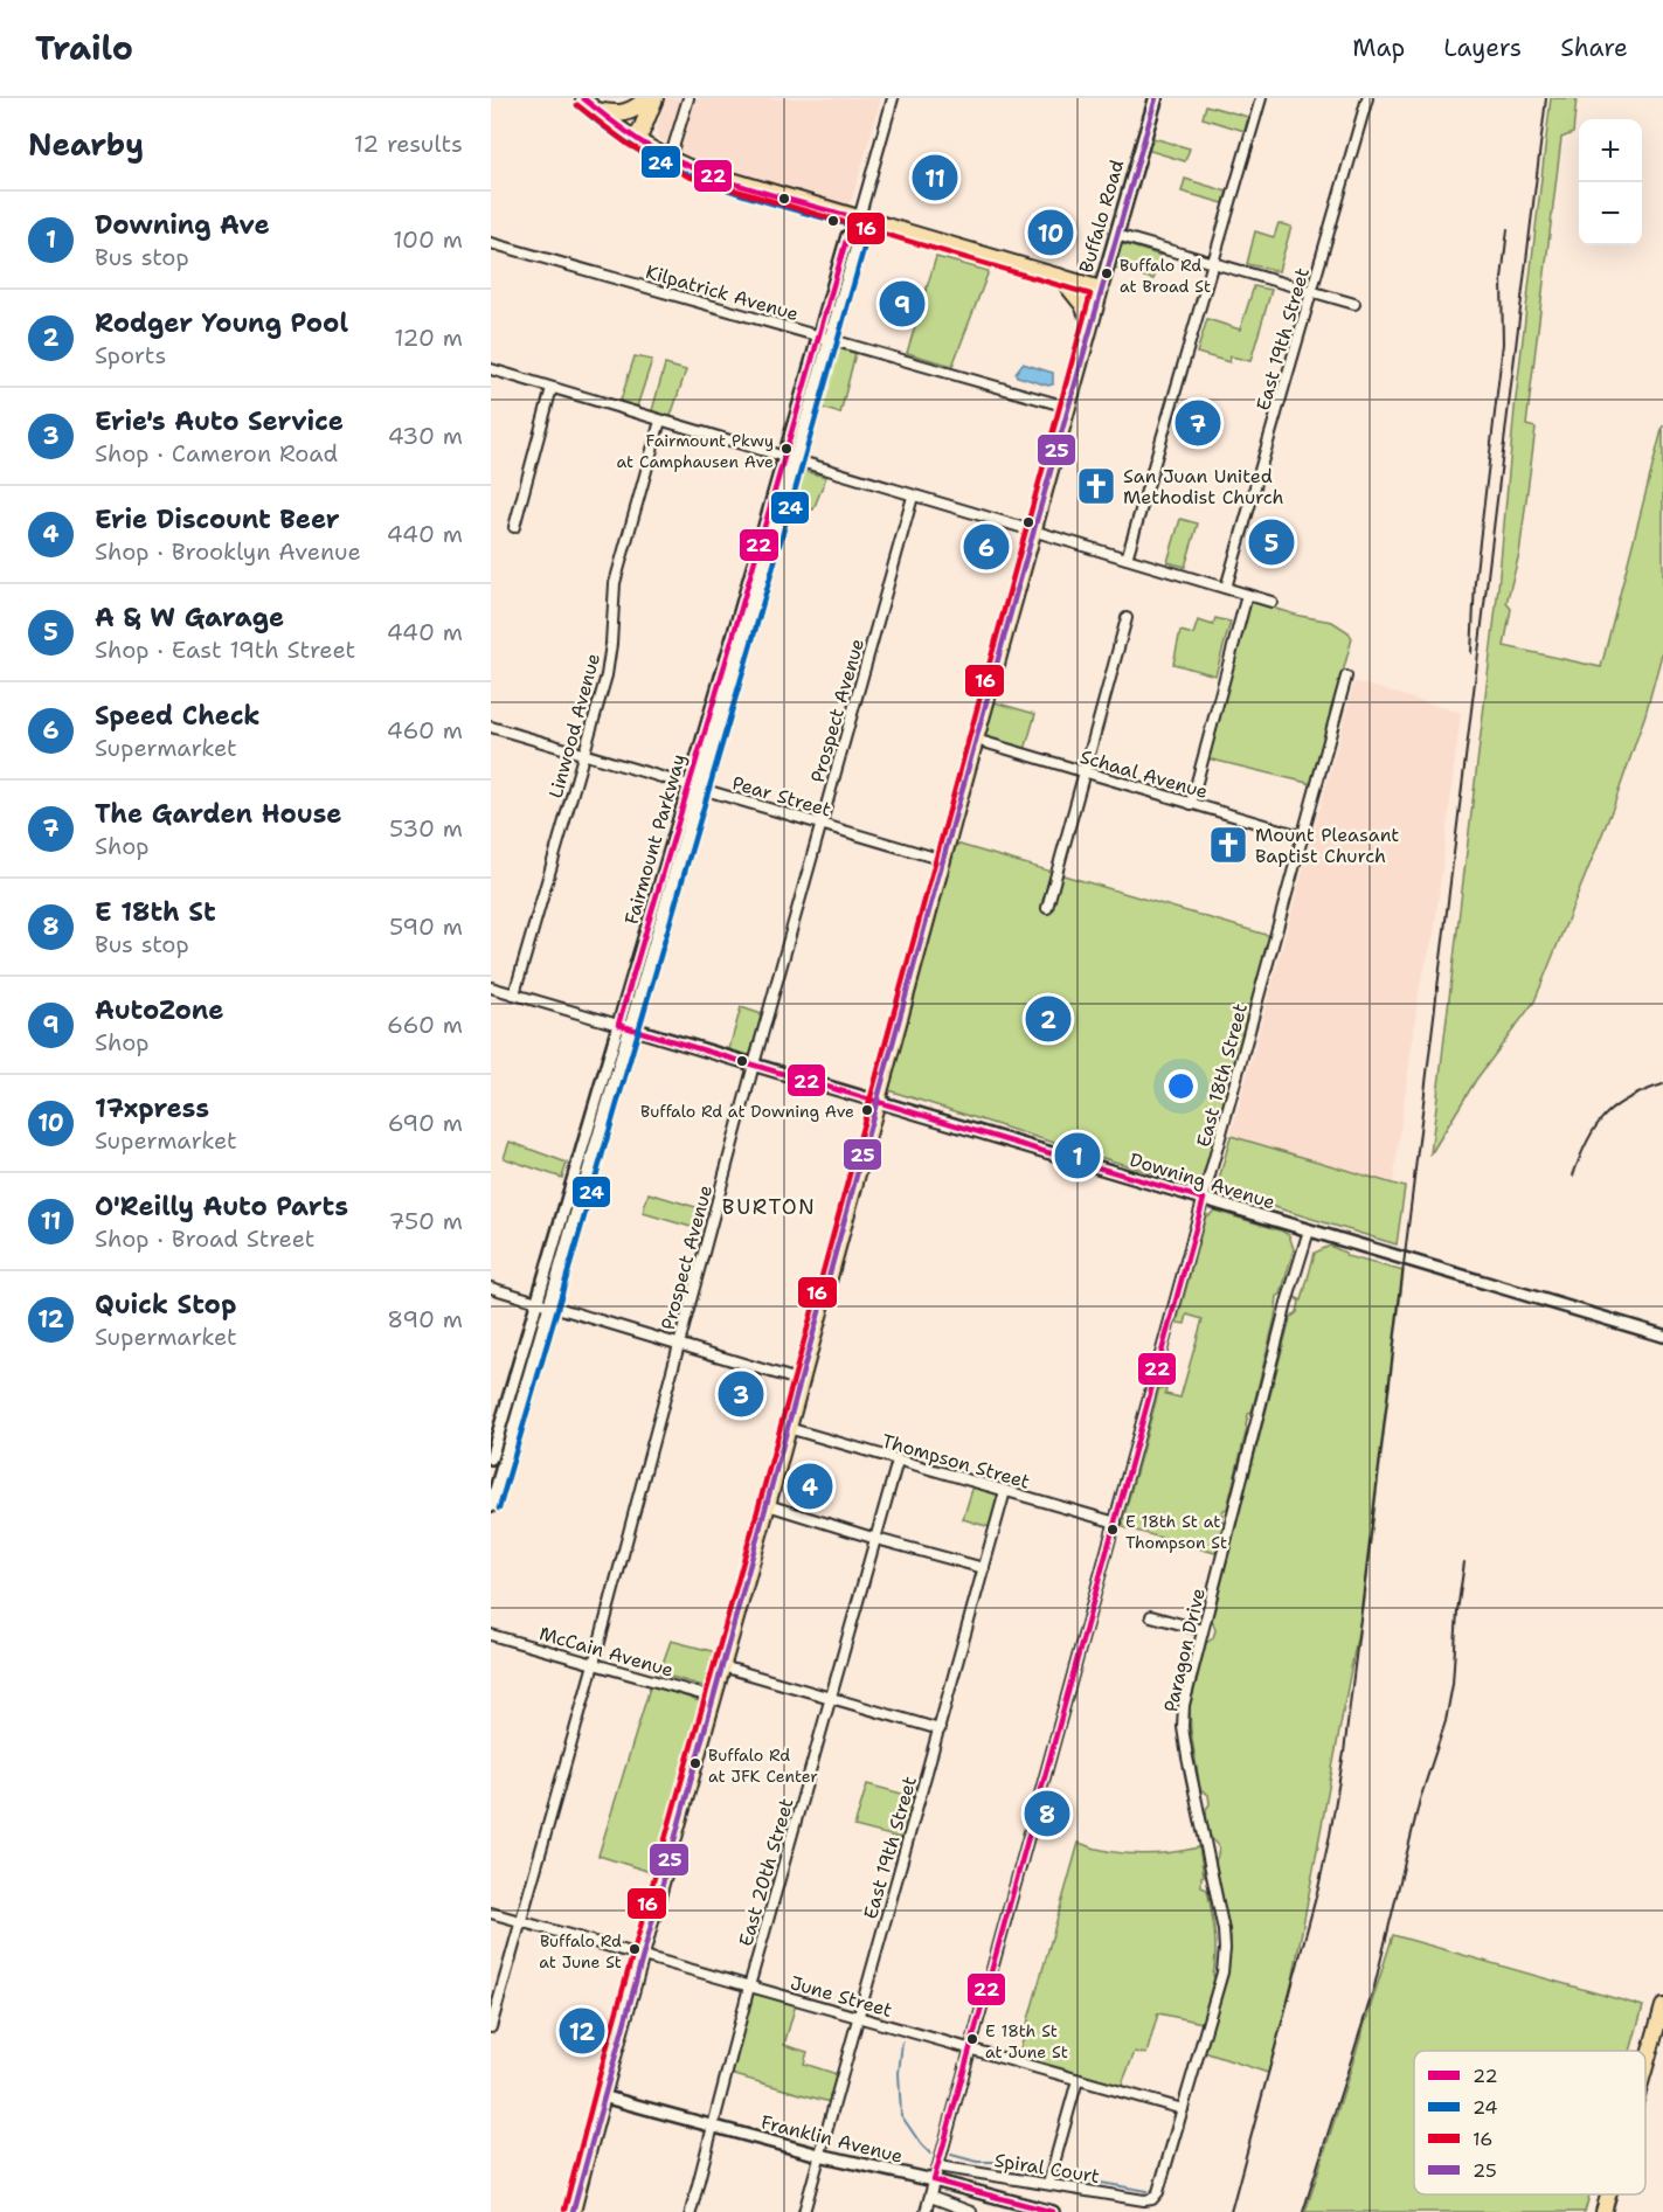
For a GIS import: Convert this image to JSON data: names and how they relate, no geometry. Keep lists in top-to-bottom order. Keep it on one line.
{"streets":{"main road":["Buffalo Road"],"street":["Kilpatrick Avenue","East 19th Street","Prospect Avenue","Linwood Avenue","Schaal Avenue","Pear Street","Fairmount Parkway","East 18th Street","Downing Avenue","Thompson Street","Paragon Drive","McCain Avenue","East 20th Street","June Street","Franklin Avenue","Spiral Court"]},"crossings":[["Buffalo Road","Kilpatrick Avenue"],["Buffalo Road","Schaal Avenue"],["Buffalo Road","Pear Street"],["Buffalo Road","Downing Avenue"],["Buffalo Road","Thompson Street"],["Buffalo Road","McCain Avenue"],["Buffalo Road","June Street"],["Buffalo Road","Franklin Avenue"],["Kilpatrick Avenue","Fairmount Parkway"],["East 19th Street","Thompson Street"],["East 19th Street","June Street"],["East 19th Street","Franklin Avenue"],["Prospect Avenue","Pear Street"],["Prospect Avenue","Downing Avenue"],["Prospect Avenue","McCain Avenue"],["Prospect Avenue","June Street"],["Linwood Avenue","Pear Street"],["Linwood Avenue","Downing Avenue"],["Schaal Avenue","East 18th Street"],["Pear Street","Fairmount Parkway"],["Fairmount Parkway","Downing Avenue"],["East 18th Street","Downing Avenue"],["East 18th Street","Thompson Street"],["East 18th Street","June Street"],["East 18th Street","Franklin Avenue"],["East 18th Street","Spiral Court"],["Downing Avenue","Paragon Drive"],["Thompson Street","East 20th Street"],["Paragon Drive","June Street"],["Paragon Drive","Spiral Court"],["East 20th Street","June Street"],["East 20th Street","Franklin Avenue"]],"districts":["BURTON"],"places":{"other":["Buffalo Rd at Broad St","Fairmount Pkwy at Camphausen Ave","Buffalo Rd at Downing Ave","E 18th St at Thompson St","Buffalo Rd at JFK Center","Buffalo Rd at June St","E 18th St at June St"],"church":["San Juan United Methodist Church","Mount Pleasant Baptist Church"]},"lines":["transit line 22","transit line 25","transit line 24","transit line 16"],"legend":["22","24","16","25"],"page":{"header":"Trailo","nav":["Map","Layers","Share"],"heading":["Nearby","12 results"],"map_buttons":["+","−"],"pins":["11","10","9","7","5","6","2","1","3","4","8","12"],"list":[{"mark":"1","name":"Downing Ave","note":"Bus stop","value":"100 m"},{"mark":"2","name":"Rodger Young Pool","note":"Sports","value":"120 m"},{"mark":"3","name":"Erie's Auto Service","note":"Shop · Cameron Road","value":"430 m"},{"mark":"4","name":"Erie Discount Beer","note":"Shop · Brooklyn Avenue","value":"440 m"},{"mark":"5","name":"A & W Garage","note":"Shop · East 19th Street","value":"440 m"},{"mark":"6","name":"Speed Check","note":"Supermarket","value":"460 m"},{"mark":"7","name":"The Garden House","note":"Shop","value":"530 m"},{"mark":"8","name":"E 18th St","note":"Bus stop","value":"590 m"},{"mark":"9","name":"AutoZone","note":"Shop","value":"660 m"},{"mark":"10","name":"17xpress","note":"Supermarket","value":"690 m"},{"mark":"11","name":"O'Reilly Auto Parts","note":"Shop · Broad Street","value":"750 m"},{"mark":"12","name":"Quick Stop","note":"Supermarket","value":"890 m"}]}}
